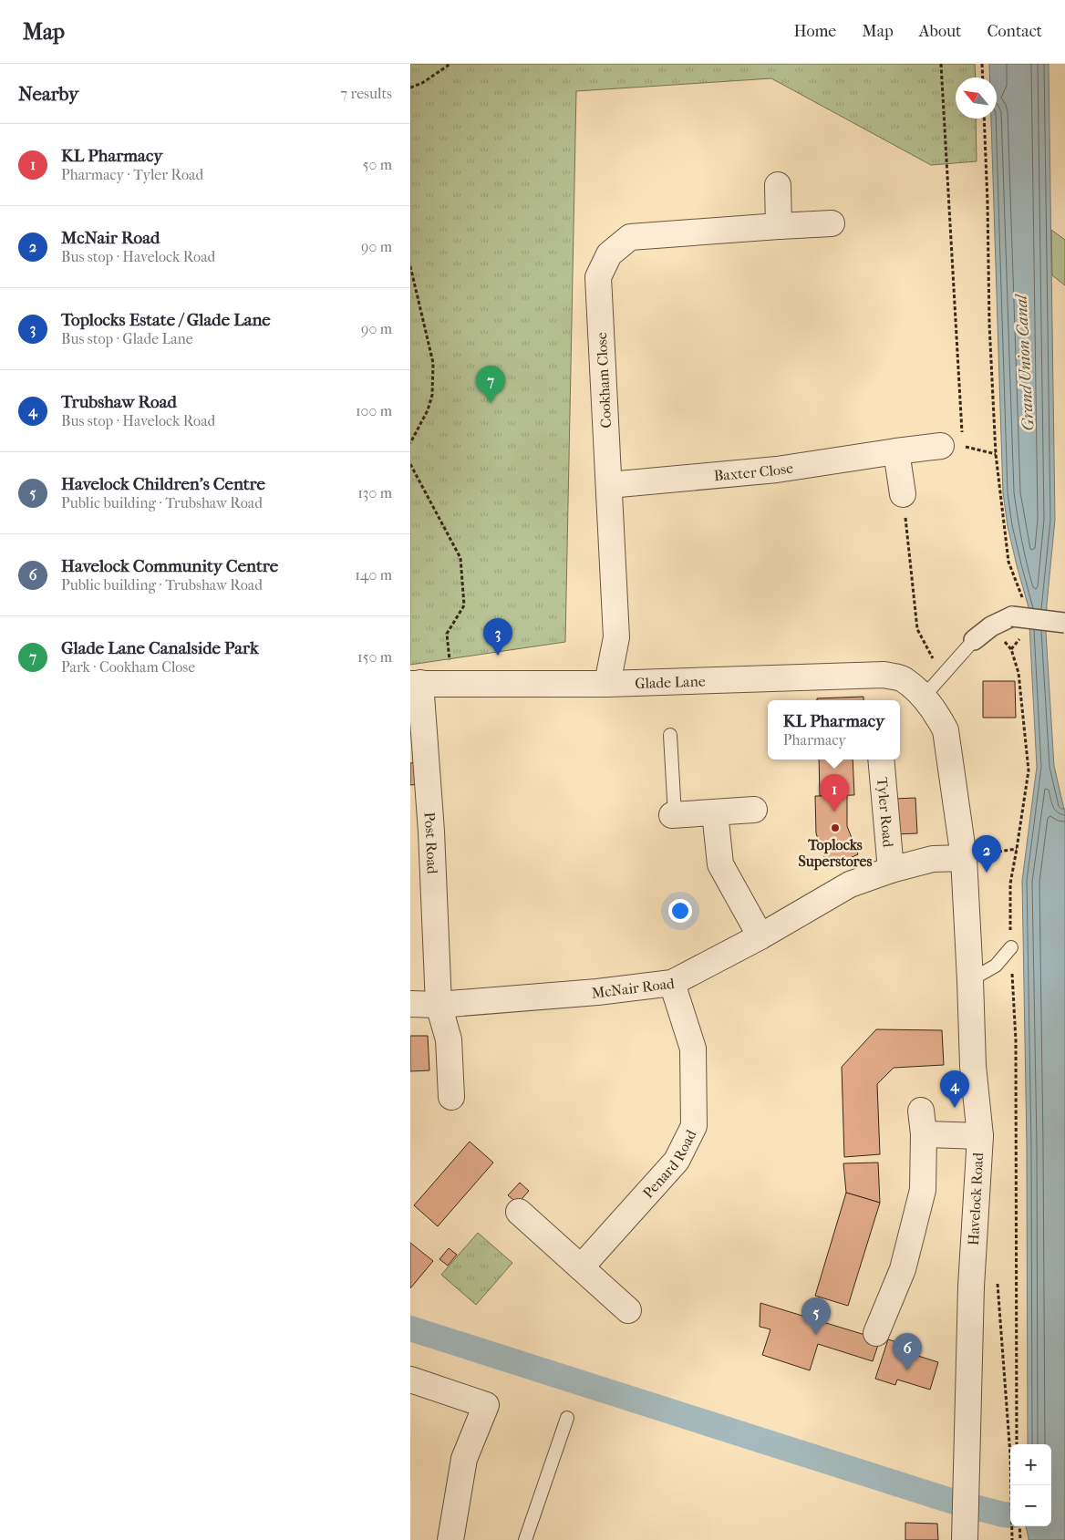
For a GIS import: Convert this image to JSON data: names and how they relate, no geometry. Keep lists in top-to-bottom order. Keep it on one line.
{"streets":{"street":["Cookham Close","Baxter Close","Glade Lane","Tyler Road","Post Road","McNair Road","Penard Road","Havelock Road"]},"crossings":[["Cookham Close","Baxter Close"],["Cookham Close","Glade Lane"],["Glade Lane","Post Road"],["Glade Lane","McNair Road"],["Glade Lane","Havelock Road"],["Tyler Road","McNair Road"],["Post Road","McNair Road"],["McNair Road","Penard Road"],["McNair Road","Havelock Road"]],"water":["Grand Union Canal"],"places":["Toplocks Superstores"],"north":"top left","page":{"header":"Map","nav":["Home","Map","About","Contact"],"heading":["Nearby","7 results"],"list":[{"mark":"1","name":"KL Pharmacy","note":"Pharmacy · Tyler Road","value":"50 m"},{"mark":"2","name":"McNair Road","note":"Bus stop · Havelock Road","value":"90 m"},{"mark":"3","name":"Toplocks Estate / Glade Lane","note":"Bus stop · Glade Lane","value":"90 m"},{"mark":"4","name":"Trubshaw Road","note":"Bus stop · Havelock Road","value":"100 m"},{"mark":"5","name":"Havelock Children's Centre","note":"Public building · Trubshaw Road","value":"130 m"},{"mark":"6","name":"Havelock Community Centre","note":"Public building · Trubshaw Road","value":"140 m"},{"mark":"7","name":"Glade Lane Canalside Park","note":"Park · Cookham Close","value":"150 m"}],"pins":["7","3","1","2","4","5","6"],"popup":["KL Pharmacy","Pharmacy"],"map_buttons":["+","−"]}}
